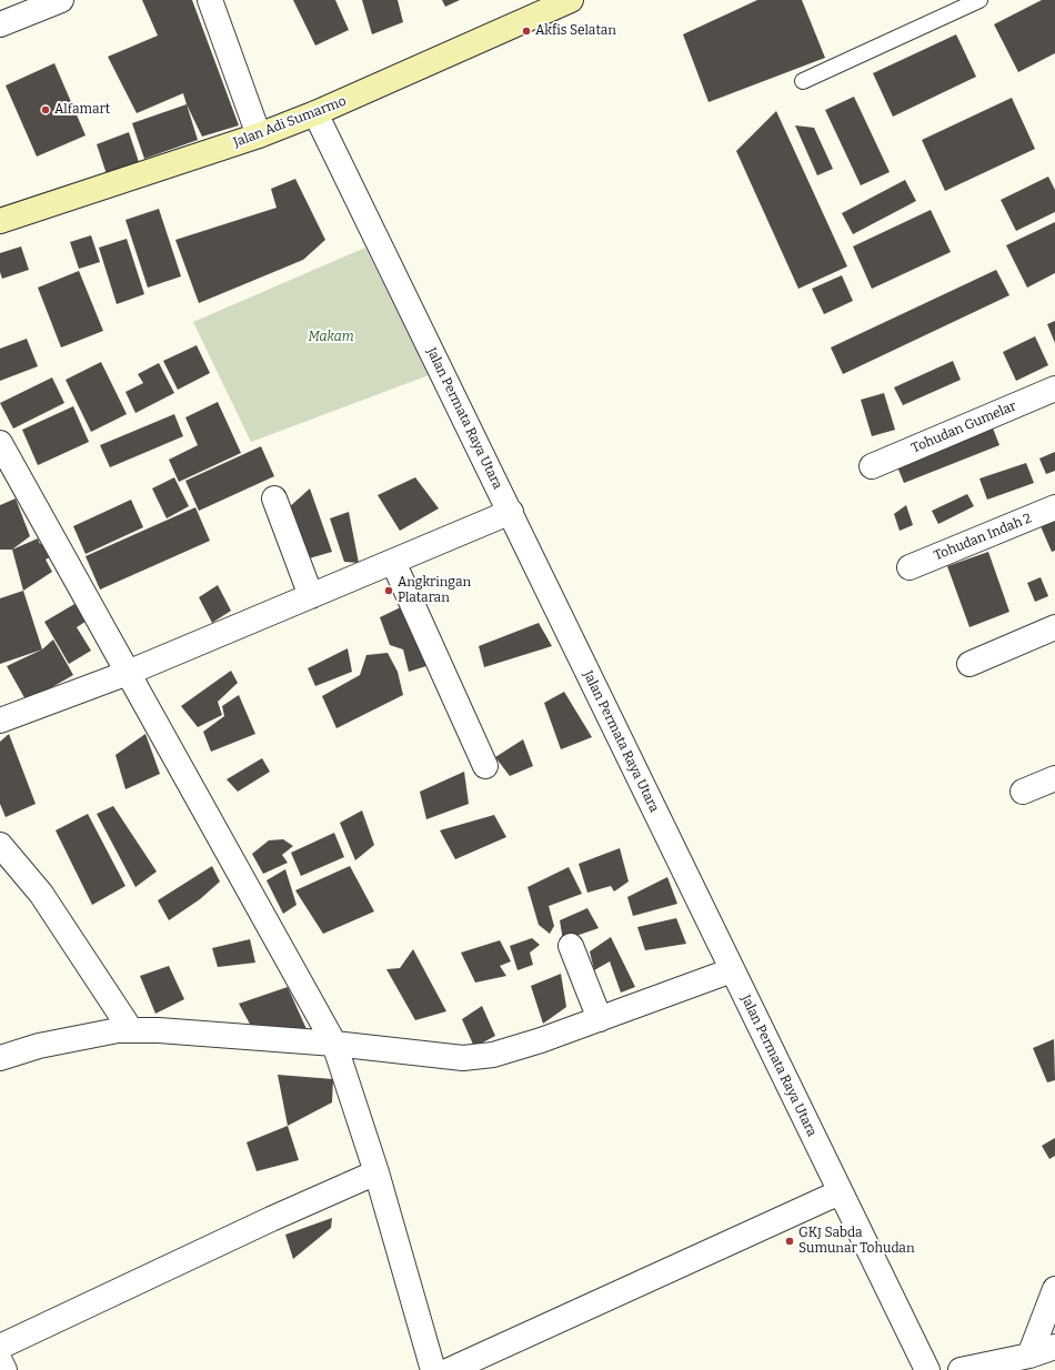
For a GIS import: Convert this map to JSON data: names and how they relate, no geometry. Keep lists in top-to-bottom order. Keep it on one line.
{"streets":{"main road":["Jalan Adi Sumarmo"],"street":["Jalan Permata Raya Utara","Tohudan Gumelar","Tohudan Indah 2"]},"crossings":[["Jalan Adi Sumarmo","Jalan Permata Raya Utara"]],"parks":["Makam"],"places":["Akfis Selatan","Alfamart","Angkringan Plataran","GKJ Sabda Sumunar Tohudan"]}
